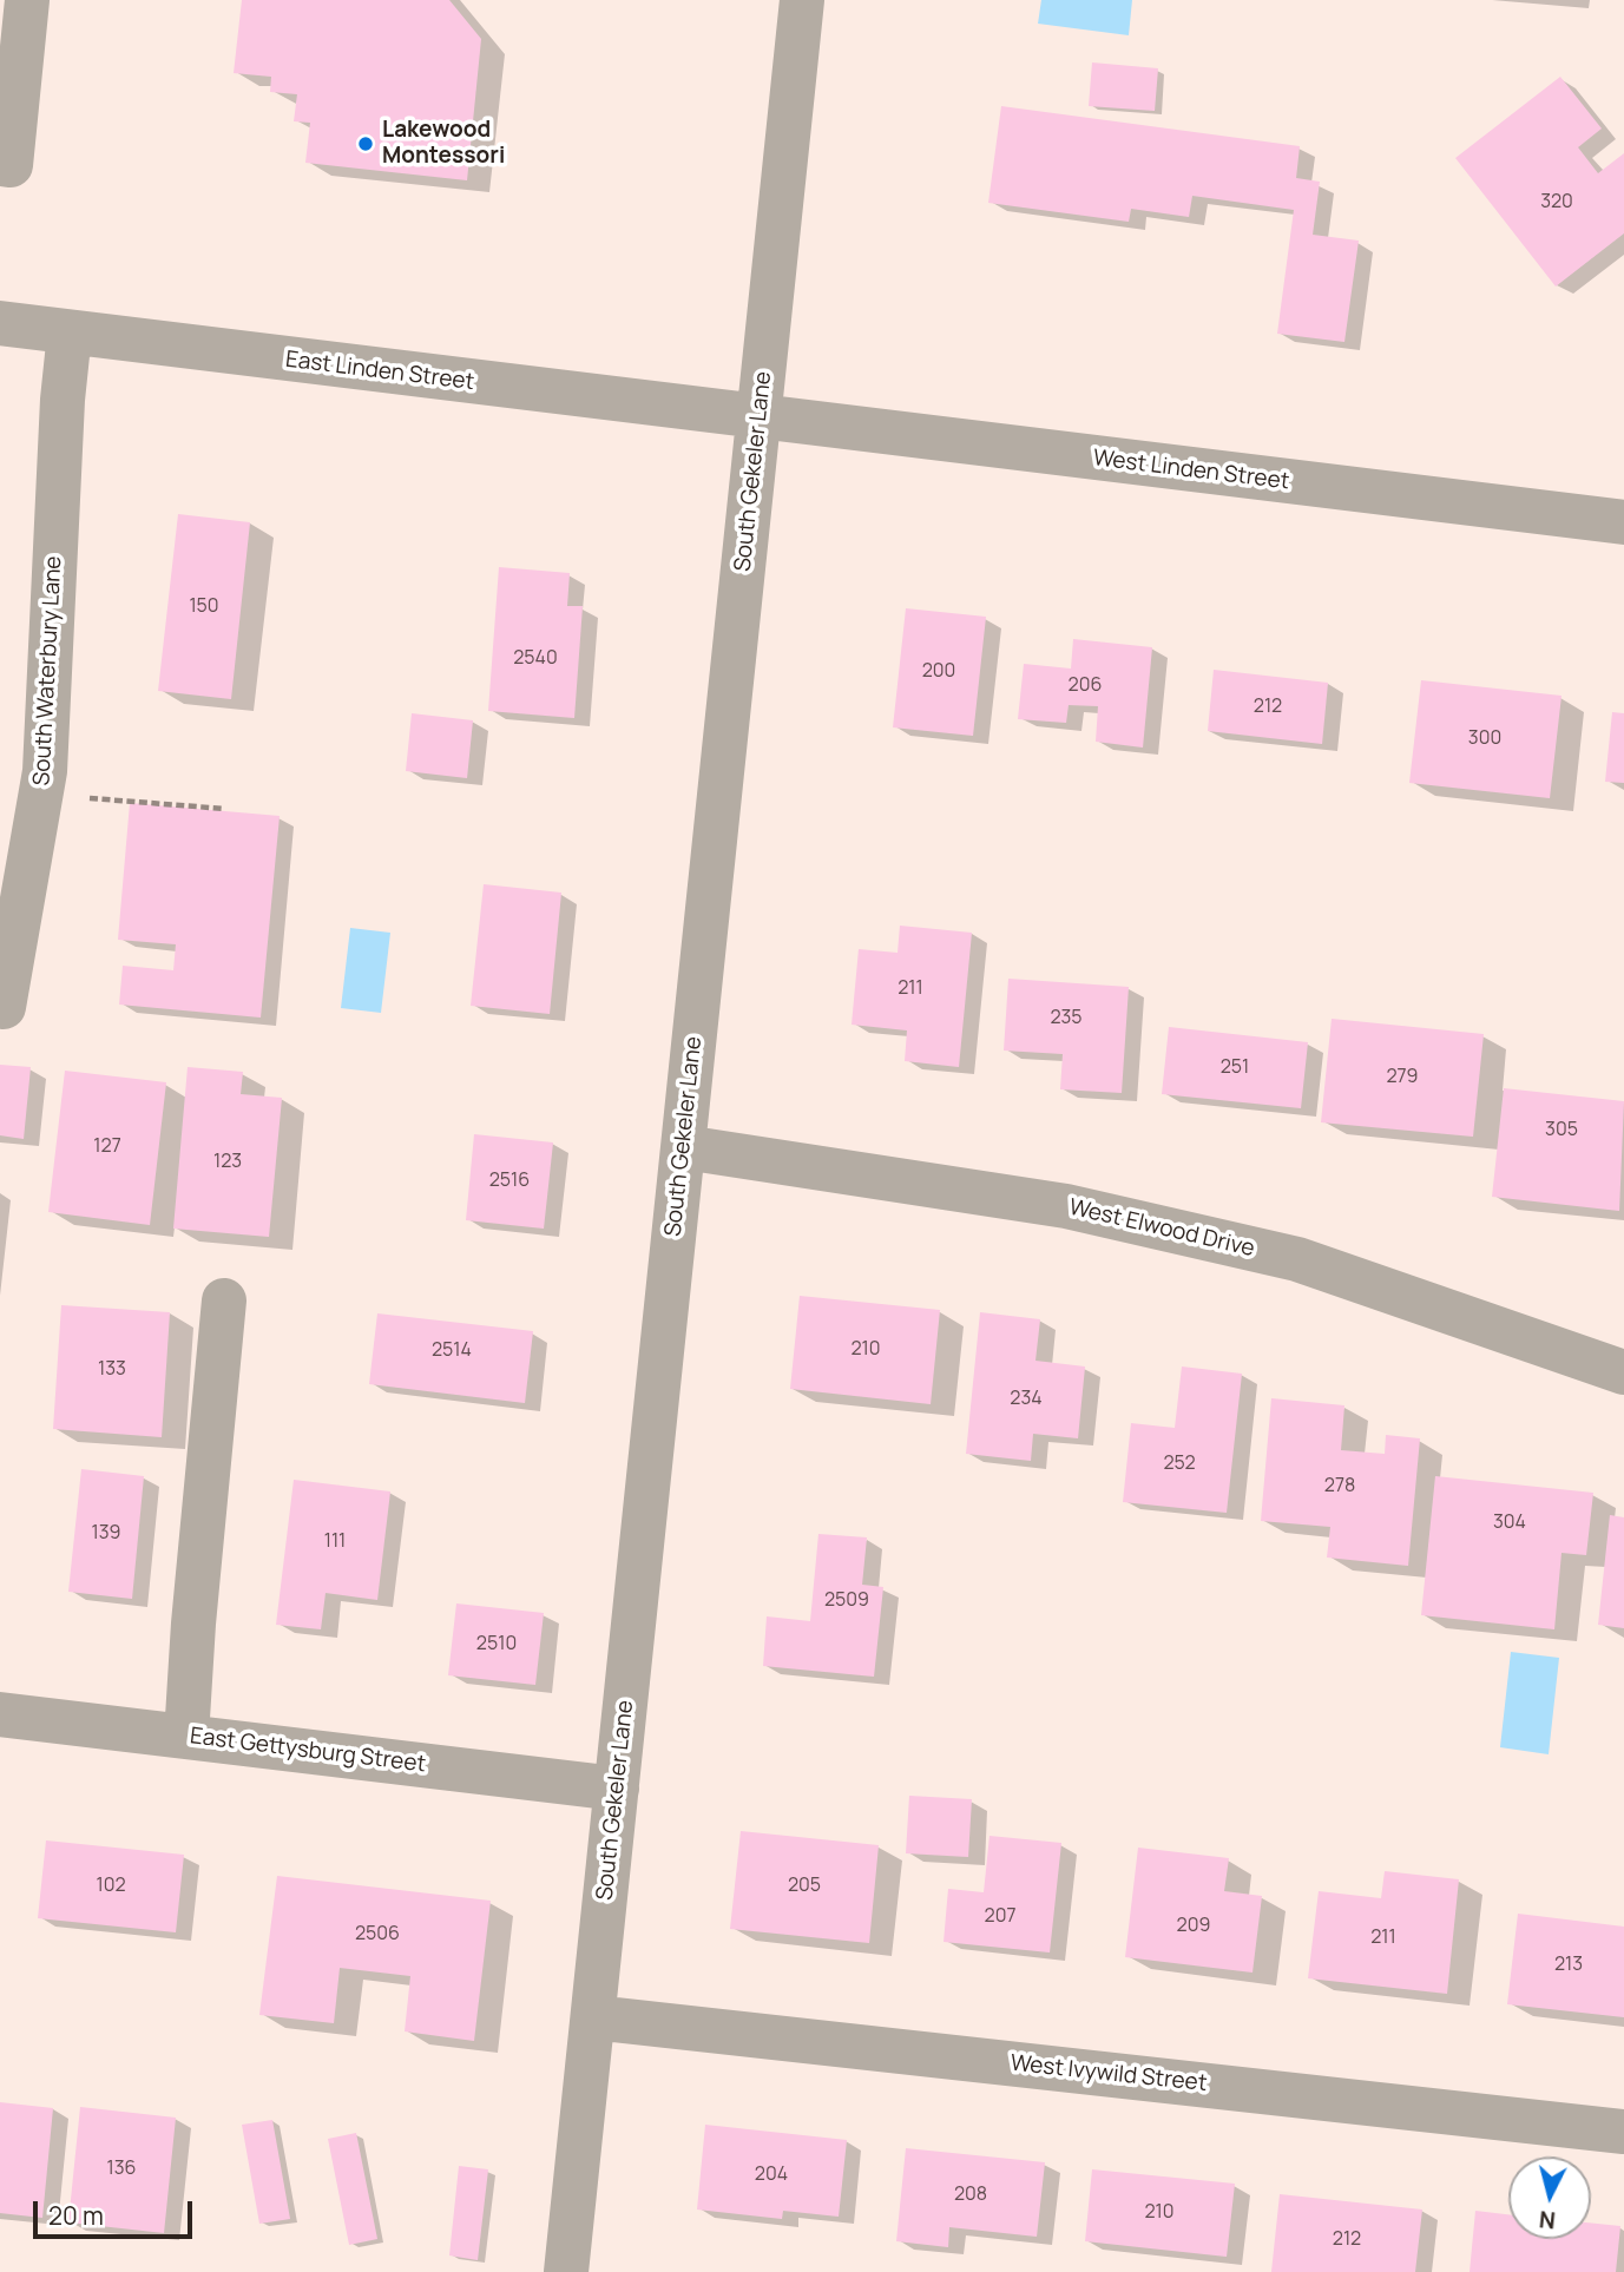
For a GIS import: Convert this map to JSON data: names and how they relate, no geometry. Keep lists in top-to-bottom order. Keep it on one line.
{"streets":{"street":["East Linden Street","West Linden Street","South Gekeler Lane","South Waterbury Lane","West Elwood Drive","East Gettysburg Street","West Ivywild Street"]},"crossings":[["East Linden Street","West Linden Street"],["East Linden Street","South Gekeler Lane"],["East Linden Street","South Waterbury Lane"],["West Linden Street","South Gekeler Lane"],["South Gekeler Lane","West Elwood Drive"],["South Gekeler Lane","East Gettysburg Street"],["South Gekeler Lane","West Ivywild Street"]],"places":["Lakewood Montessori"],"house_numbers":["320","150","2540","200","206","212","300","211","235","251","279","305","127","123","2516","210","2514","133","234","252","278","304","139","111","2509","2510","102","205","207","209","2506","211","213","136","204","208","210","212"],"scale_bar":"20 m","north":"bottom"}
